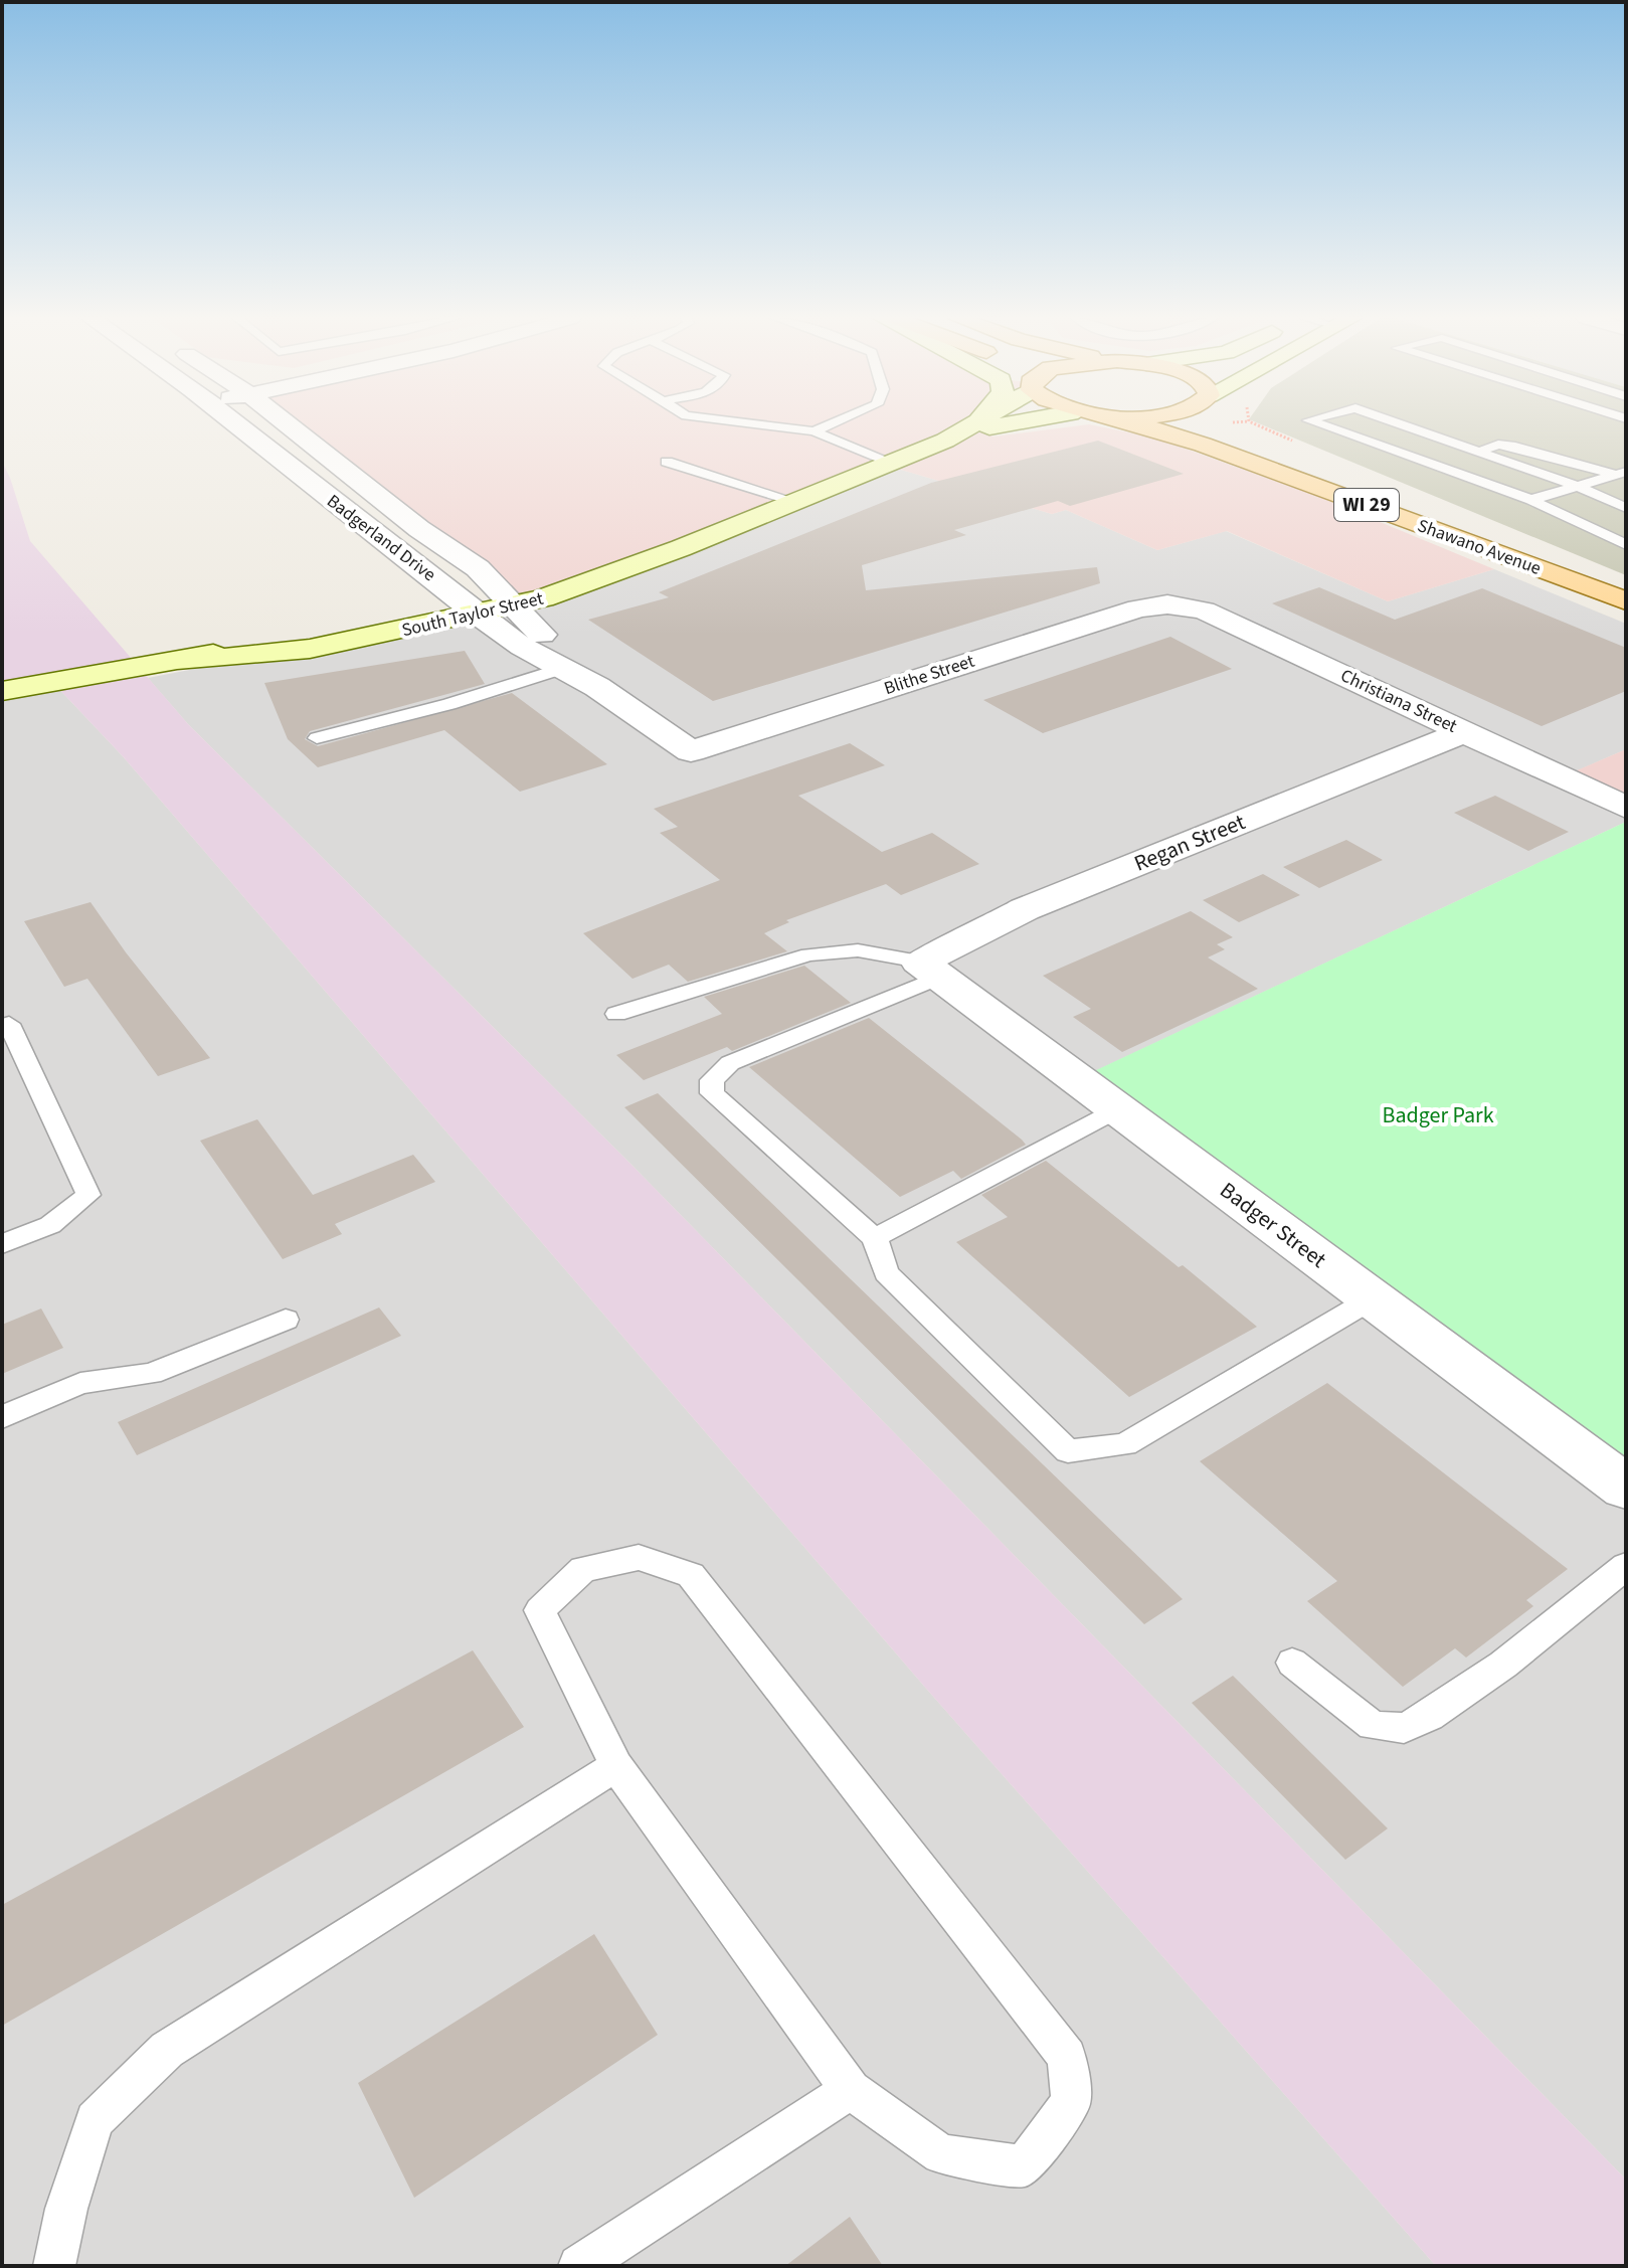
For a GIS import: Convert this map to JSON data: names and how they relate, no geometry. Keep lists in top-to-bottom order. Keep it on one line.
{"streets":{"main road":["WI 29","Shawano Avenue"],"street":["Badgerland Drive","South Taylor Street","Blithe Street","Christiana Street","Regan Street","Badger Street"]},"crossings":[["Badgerland Drive","South Taylor Street"],["Blithe Street","Christiana Street"],["Christiana Street","Regan Street"],["Regan Street","Badger Street"]],"parks":["Badger Park"]}
